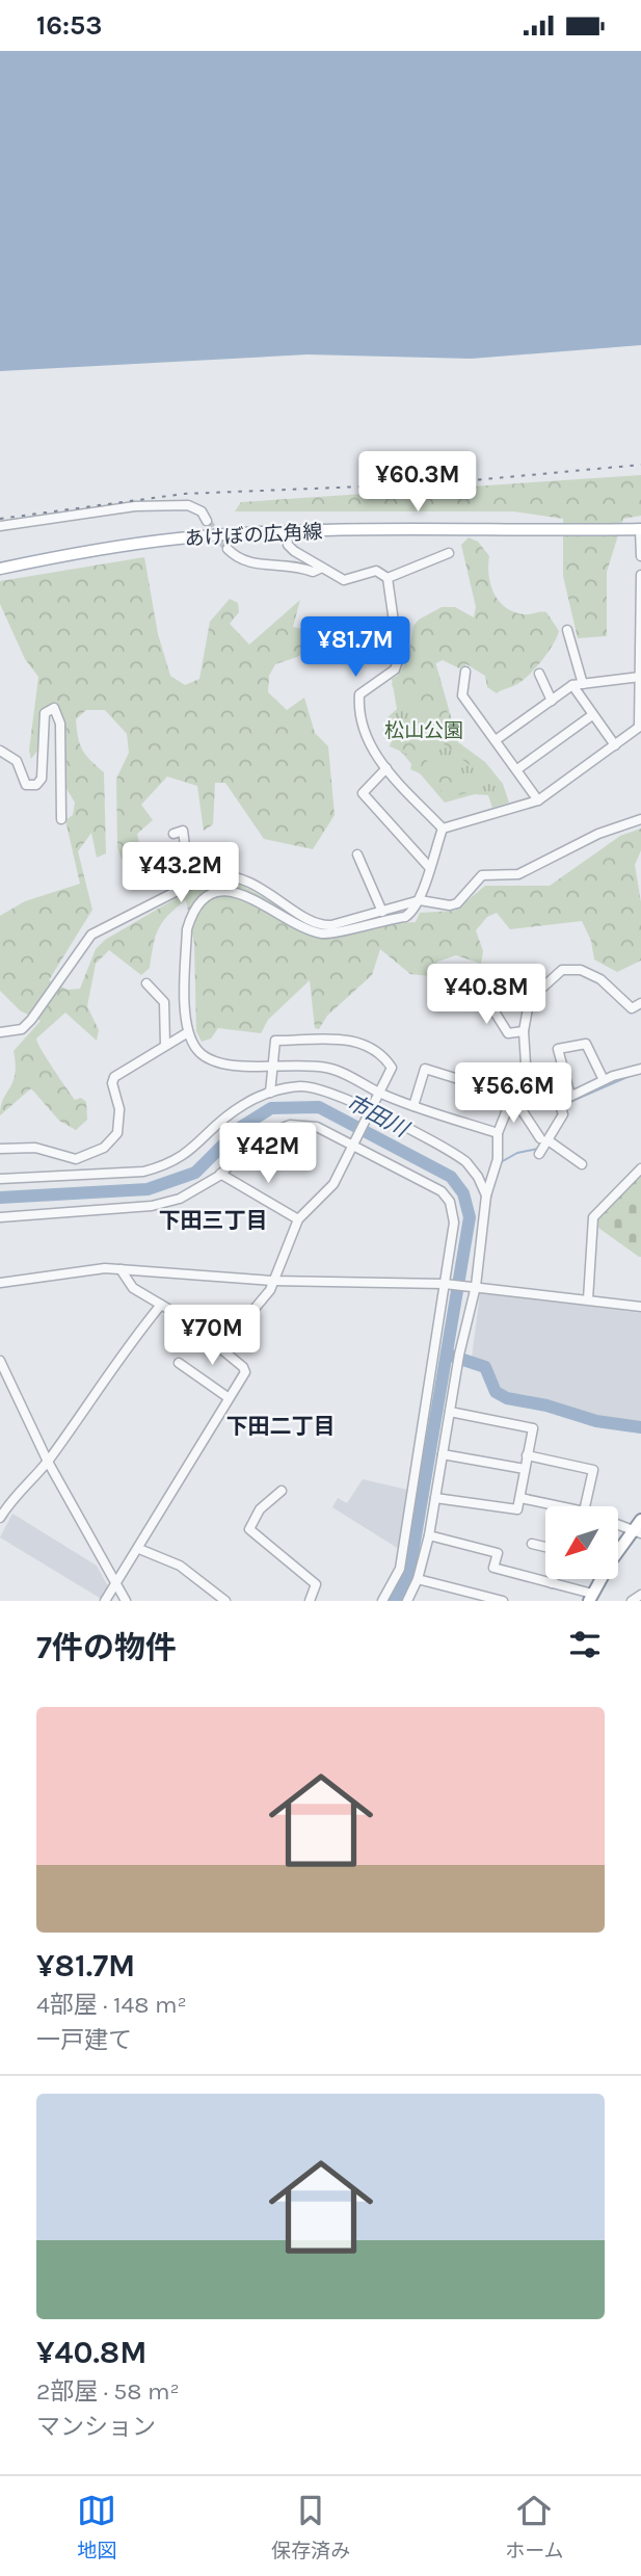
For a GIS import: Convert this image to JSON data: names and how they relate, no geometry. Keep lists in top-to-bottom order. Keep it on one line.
{"streets":{"main road":["あけぼの広角線"]},"districts":["下田三丁目","下田二丁目"],"water":["市田川"],"parks":["松山公園"],"north":"bottom left","page":{"status":"16:53","price":["¥60.3M","¥81.7M","¥43.2M","¥40.8M","¥56.6M","¥42M","¥70M"],"heading":"7件の物件","list":[{"name":"¥81.7M","note":"4部屋 · 148 m² · 一戸建て"},{"name":"¥40.8M","note":"2部屋 · 58 m² · マンション"}],"tabs":["地図","保存済み","ホーム"]}}
